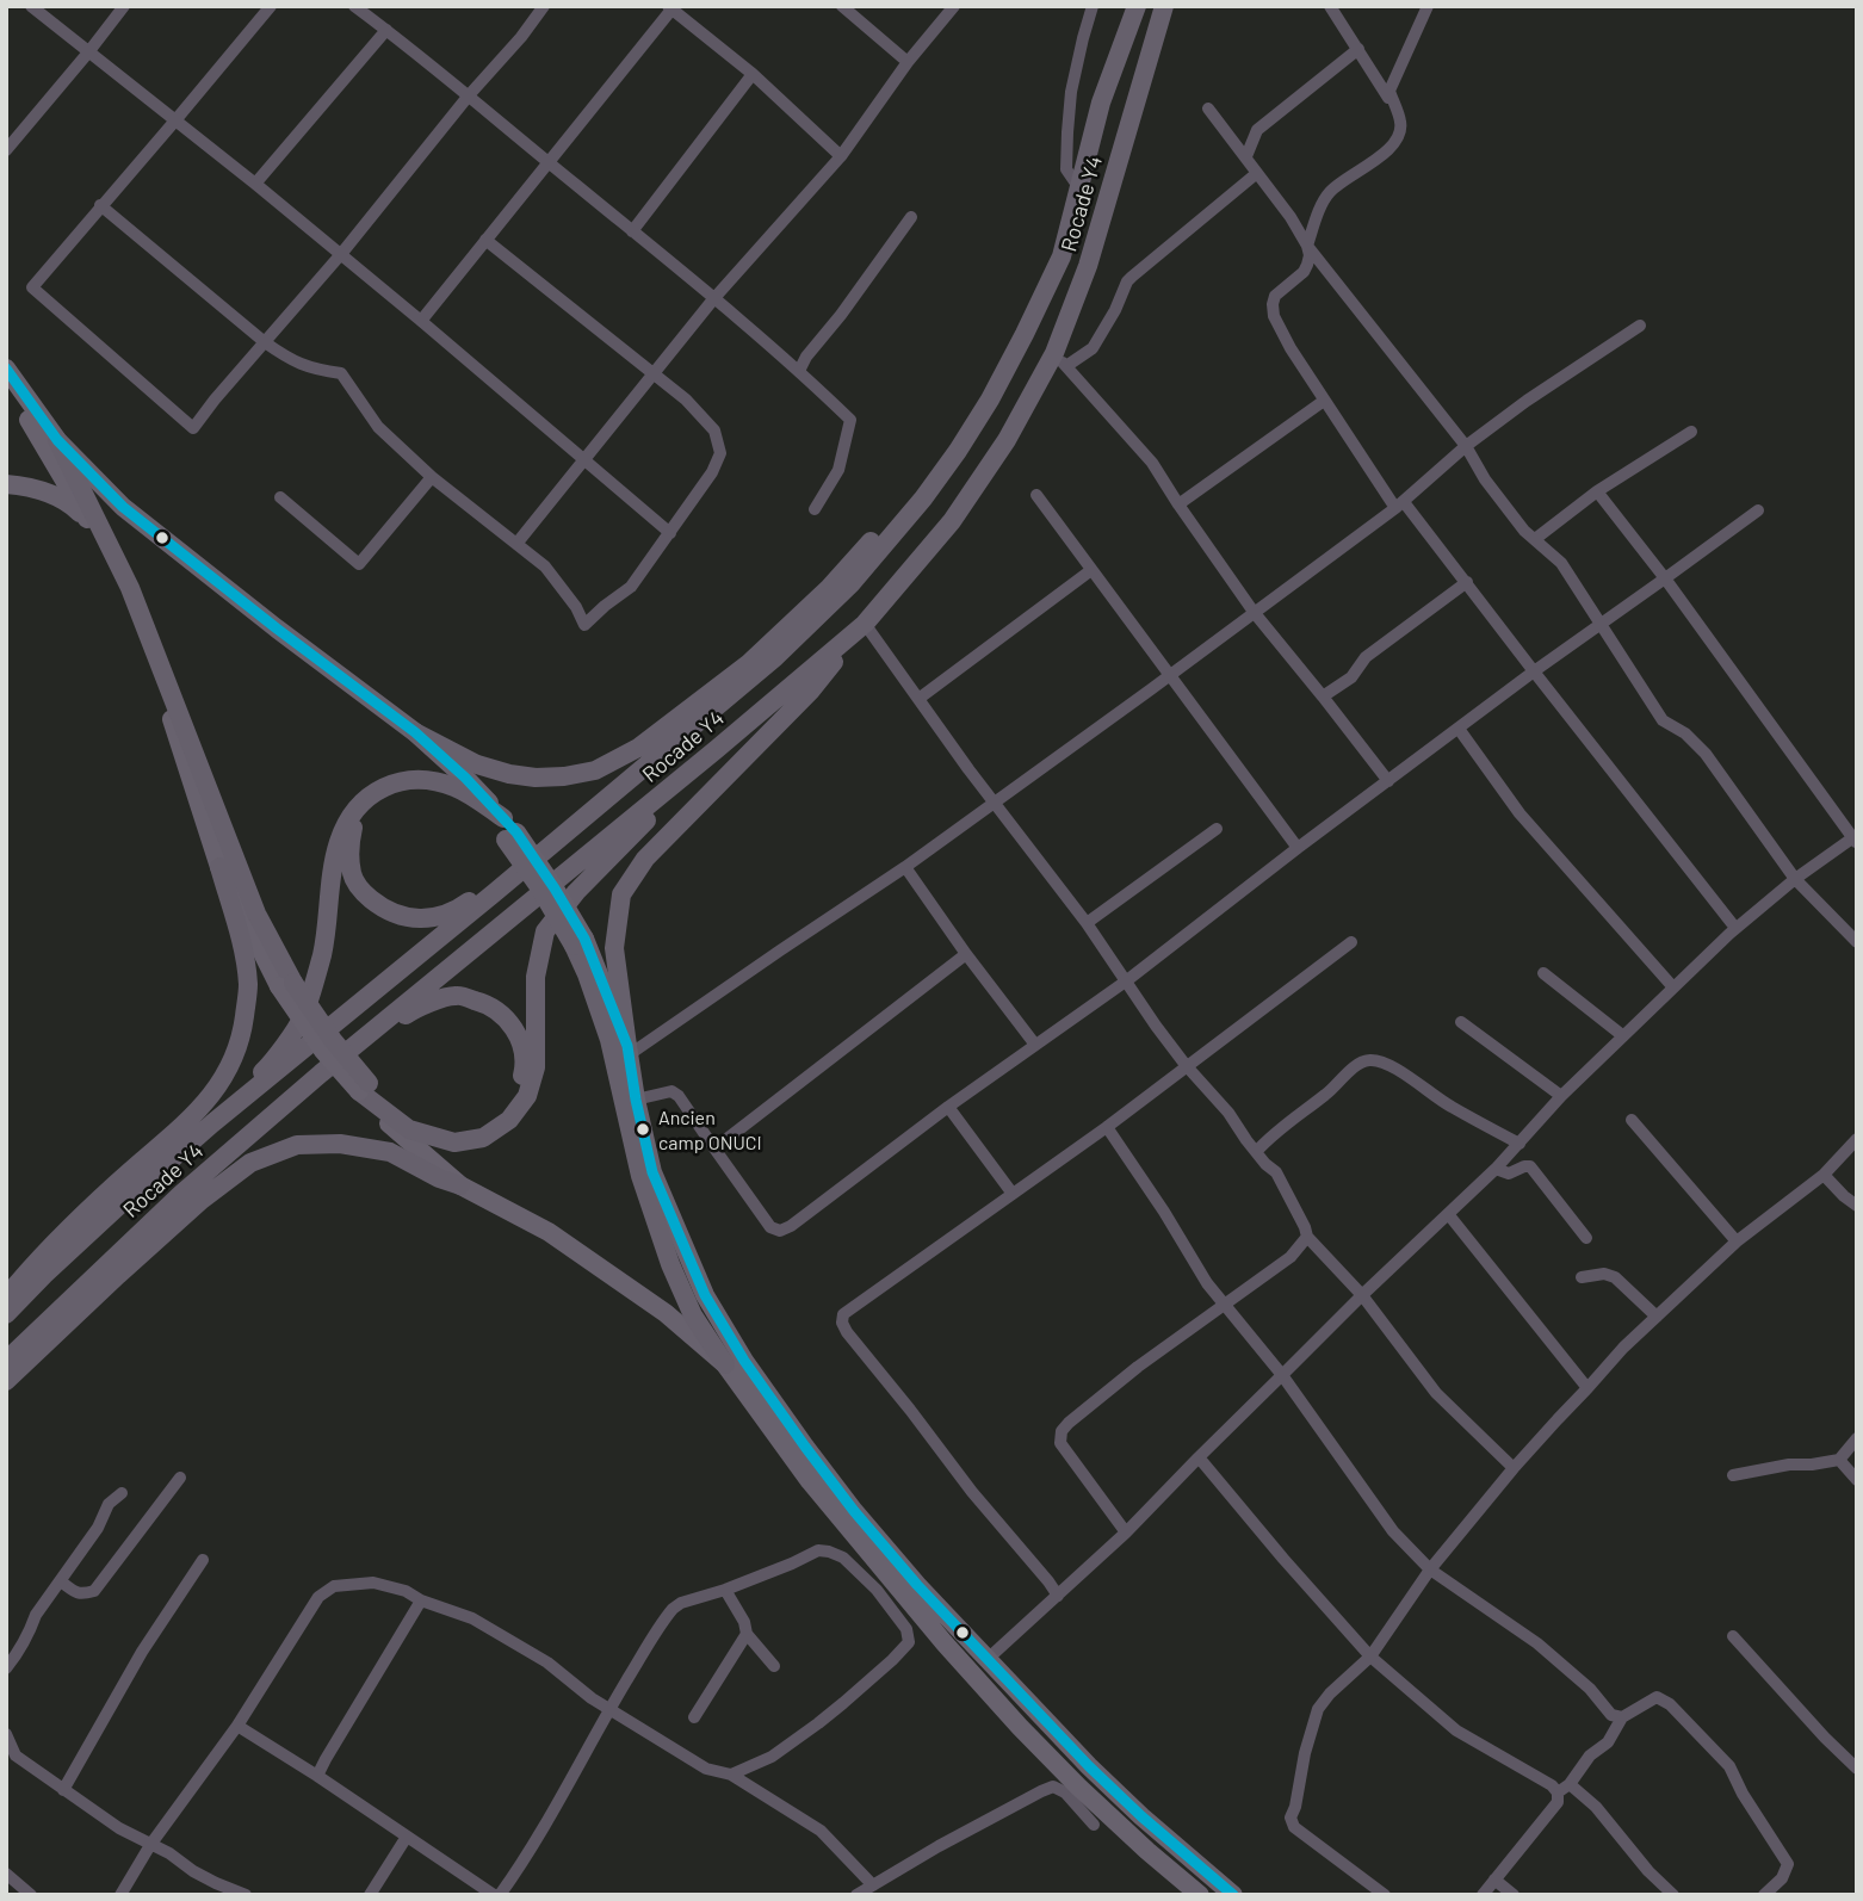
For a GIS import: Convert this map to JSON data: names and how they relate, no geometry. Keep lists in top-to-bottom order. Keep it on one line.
{"streets":{"highway":["Rocade Y4"]},"places":["Ancien camp ONUCI"]}
